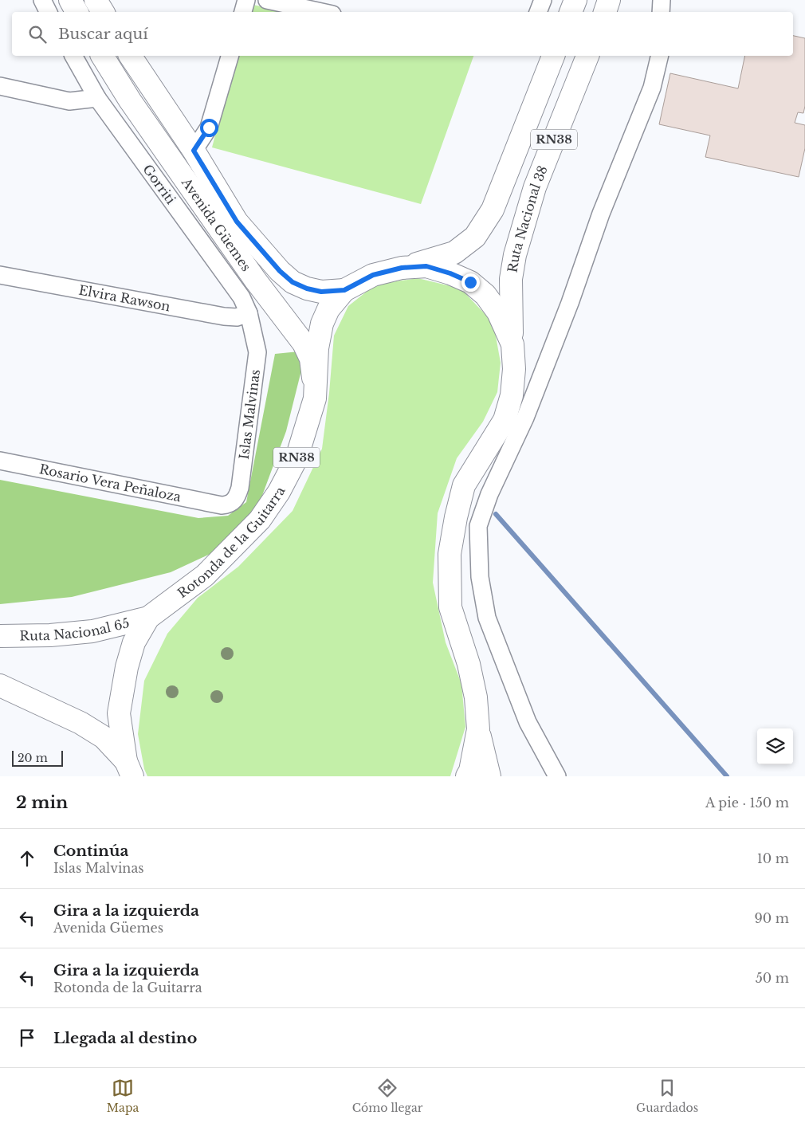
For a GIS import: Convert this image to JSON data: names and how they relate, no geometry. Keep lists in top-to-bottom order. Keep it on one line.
{"streets":{"main road":["RN38","Ruta Nacional 38","Avenida Güemes","Rotonda de la Guitarra","Ruta Nacional 65"],"street":["Gorriti","Elvira Rawson","Islas Malvinas","Rosario Vera Peñaloza"]},"crossings":[["RN38","Rotonda de la Guitarra"],["Gorriti","Elvira Rawson"],["Gorriti","Islas Malvinas"],["Ruta Nacional 38","Rotonda de la Guitarra"],["Avenida Güemes","Rotonda de la Guitarra"],["Elvira Rawson","Islas Malvinas"],["Islas Malvinas","Rosario Vera Peñaloza"],["Rotonda de la Guitarra","Ruta Nacional 65"]],"scale_bar":"20 m","page":{"search":"Buscar aquí","scale":"20 m","heading":["2 min","A pie · 150 m"],"list":[["Continúa","Islas Malvinas","10 m"],["Gira a la izquierda","Avenida Güemes","90 m"],["Gira a la izquierda","Rotonda de la Guitarra","50 m"],"Llegada al destino"],"nav":["Mapa","Cómo llegar","Guardados"]}}
